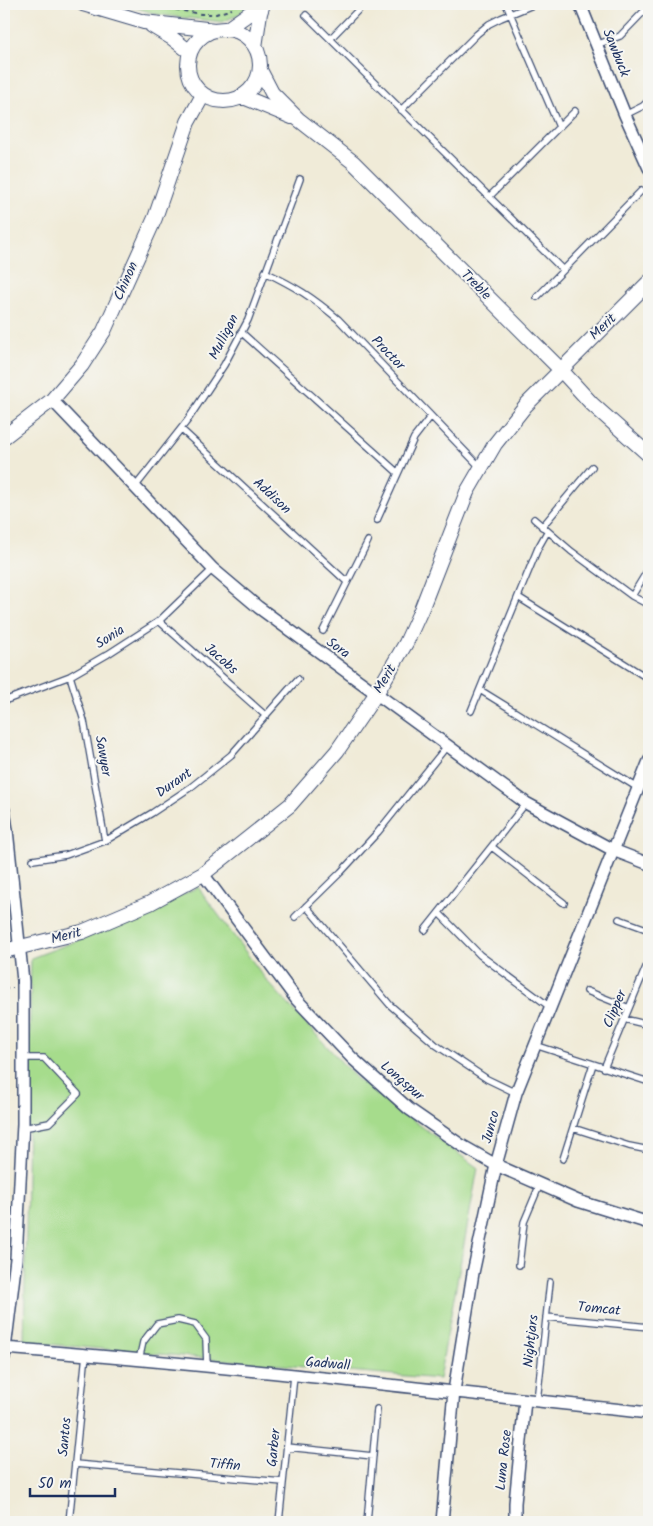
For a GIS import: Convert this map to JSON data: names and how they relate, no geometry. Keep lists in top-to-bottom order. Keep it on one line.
{"streets":{"street":["Sawbuck","Chinon","Treble","Merit","Sora","Longspur","Junco","Gadwall","Luna Rose"],"lane":["Mulligan","Proctor","Addison","Sonia","Jacobs","Sawyer","Durant","Clipper","Tomcat","Nightjars","Santos","Garber","Tiffin"]},"crossings":[["Chinon","Treble"],["Chinon","Sora"],["Treble","Merit"],["Merit","Proctor"],["Merit","Sora"],["Merit","Longspur"],["Mulligan","Proctor"],["Mulligan","Addison"],["Mulligan","Sora"],["Sonia","Sora"],["Sonia","Jacobs"],["Sonia","Sawyer"],["Sora","Junco"],["Jacobs","Durant"],["Sawyer","Durant"],["Longspur","Junco"],["Junco","Gadwall"],["Tomcat","Nightjars"],["Nightjars","Gadwall"],["Gadwall","Santos"],["Gadwall","Garber"],["Gadwall","Luna Rose"],["Santos","Tiffin"],["Garber","Tiffin"]],"scale_bar":"50 m"}
